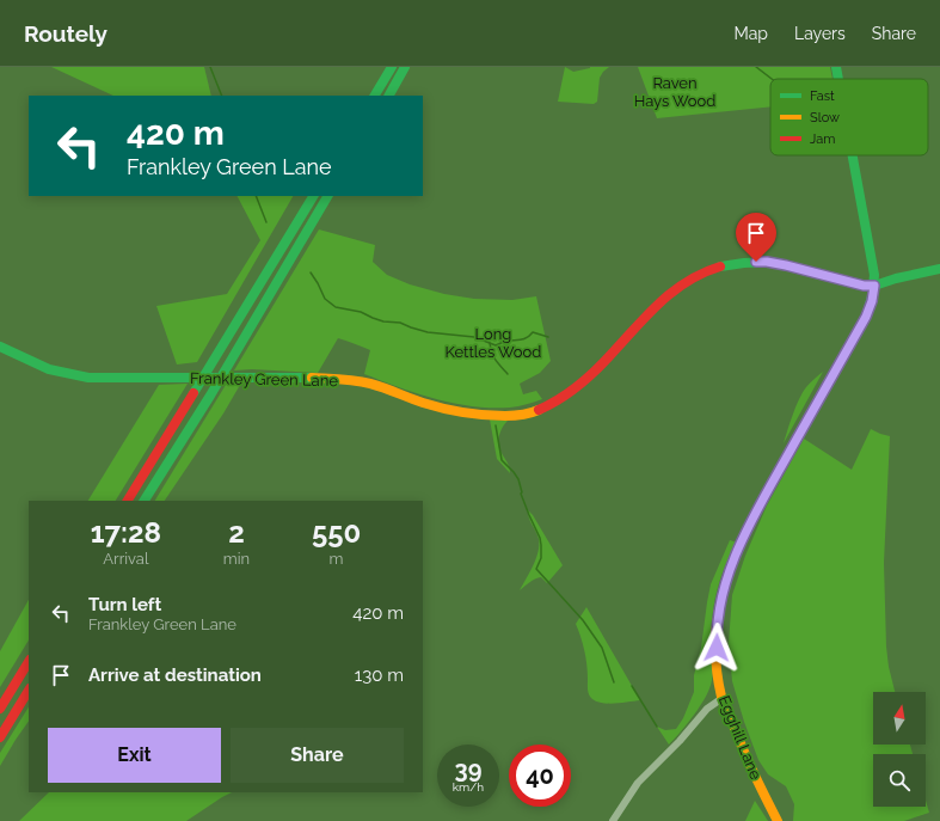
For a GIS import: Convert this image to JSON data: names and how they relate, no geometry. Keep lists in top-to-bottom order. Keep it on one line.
{"streets":{"main road":["Frankley Green Lane","Egghill Lane"]},"crossings":[["Frankley Green Lane","Egghill Lane"]],"parks":["Raven Hays Wood","Long Kettles Wood"],"legend":["Fast","Slow","Jam"],"north":"top","page":{"header":"Routely","nav":["Map","Layers","Share"],"turn":["420 m","Frankley Green Lane"],"eta":["17:28","Arrival","2","min","550","m"],"list":[{"name":"Turn left","note":"Frankley Green Lane","value":"420 m"},{"name":"Arrive at destination","value":"130 m"}],"buttons":["Exit","Share"],"speed":"39 km/h","limit":"40"}}
